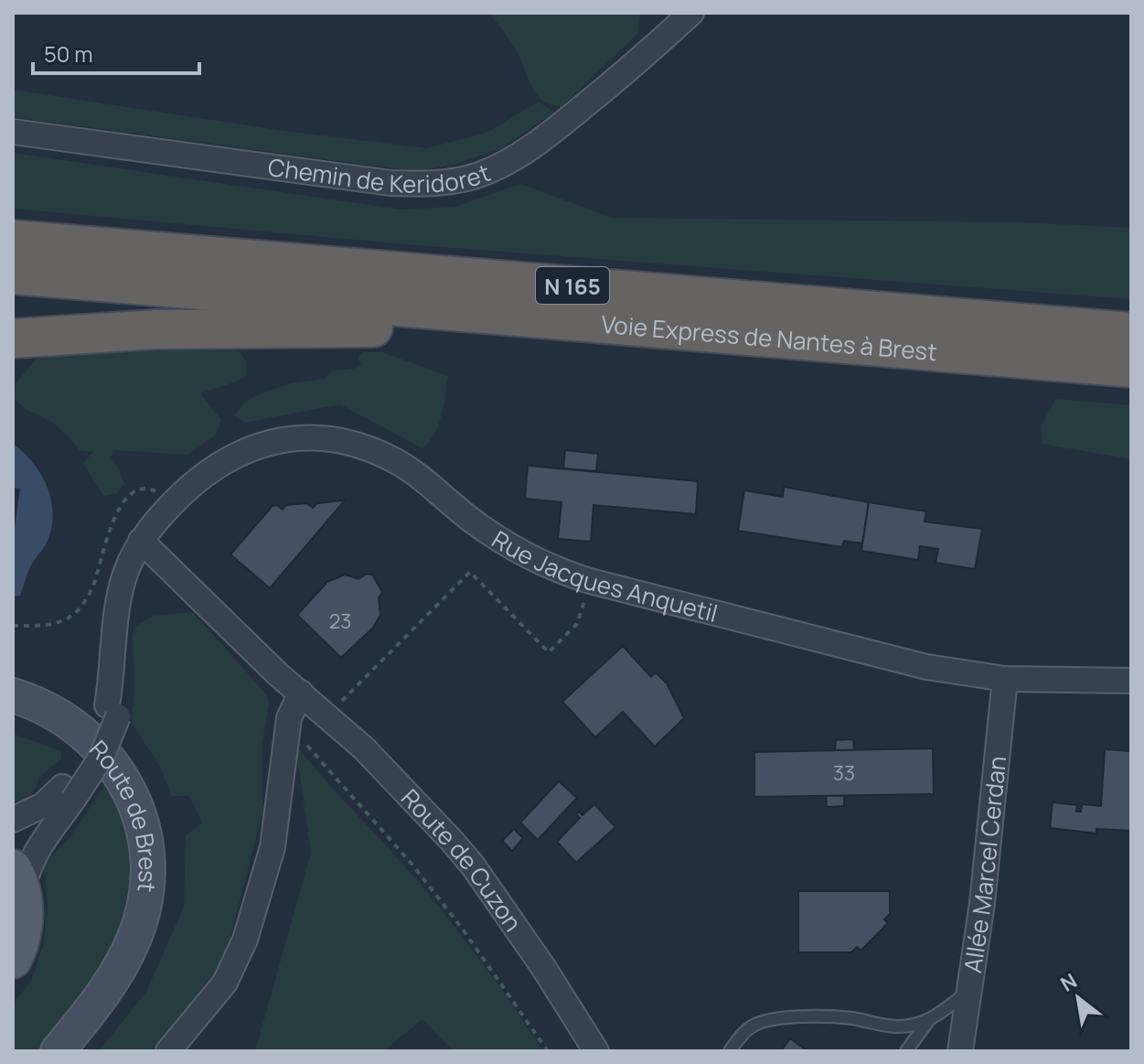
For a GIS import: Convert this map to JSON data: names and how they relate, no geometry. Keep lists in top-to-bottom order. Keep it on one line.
{"streets":{"highway":["N 165","Voie Express de Nantes à Brest"],"main road":["Route de Brest"],"street":["Chemin de Keridoret","Rue Jacques Anquetil","Route de Cuzon","Allée Marcel Cerdan"]},"crossings":[["Rue Jacques Anquetil","Route de Cuzon"],["Rue Jacques Anquetil","Allée Marcel Cerdan"]],"house_numbers":["23","33"],"scale_bar":"50 m","north":"top left"}
